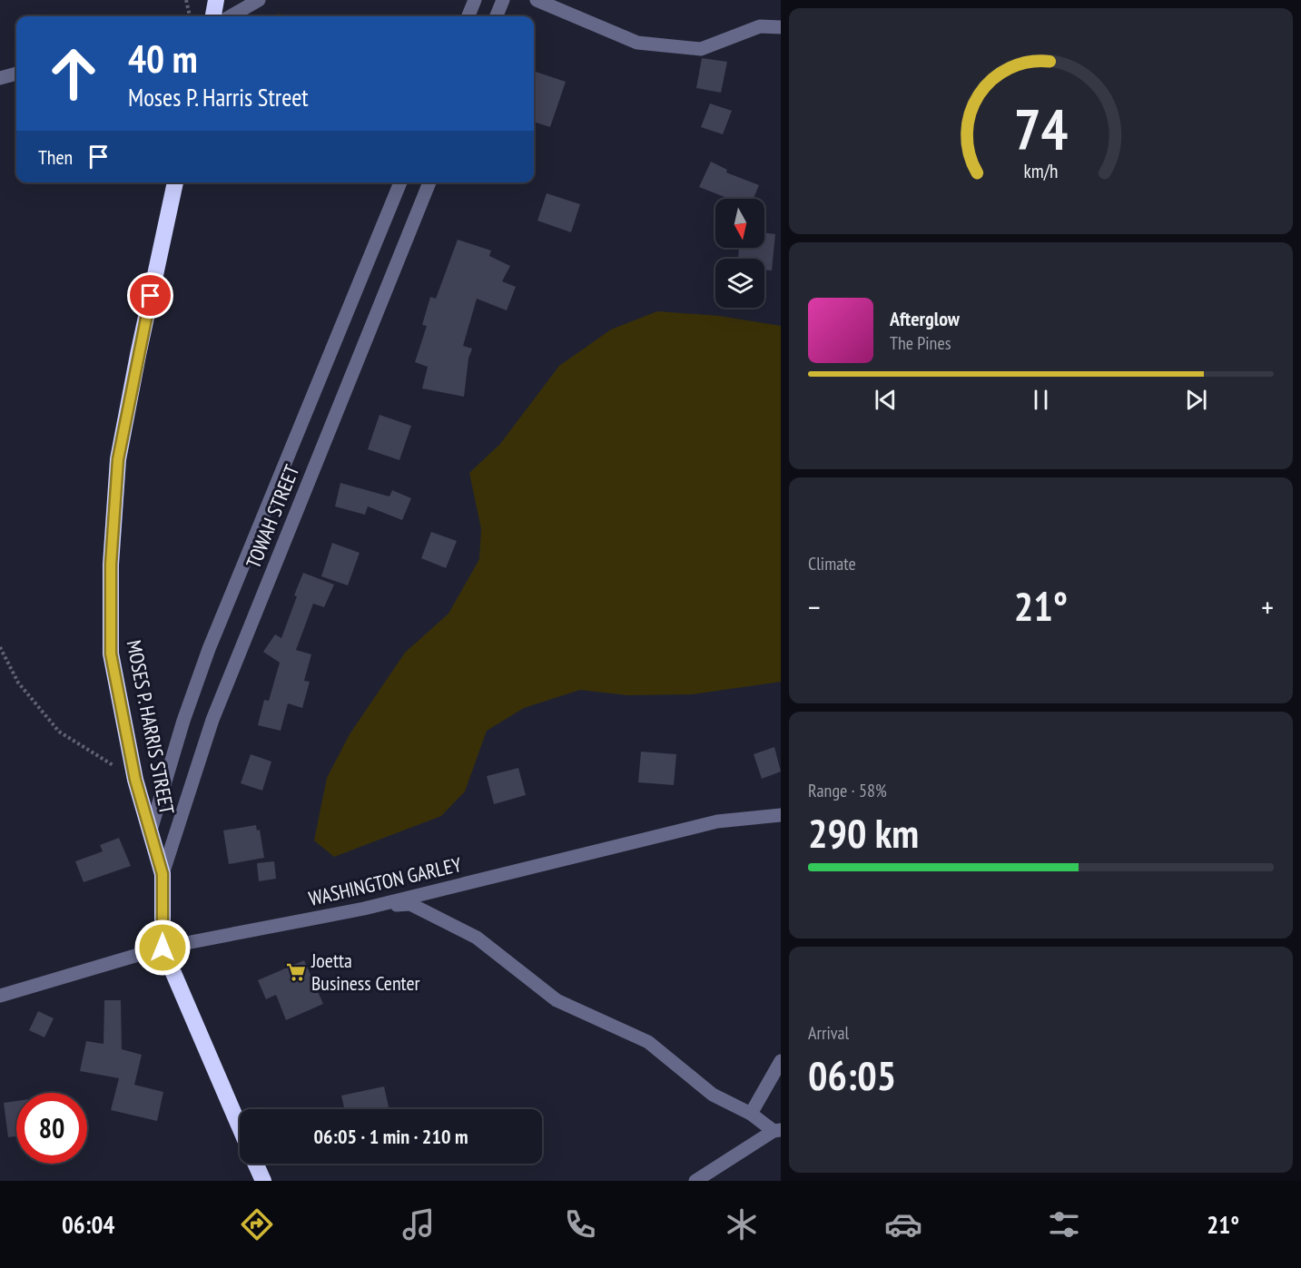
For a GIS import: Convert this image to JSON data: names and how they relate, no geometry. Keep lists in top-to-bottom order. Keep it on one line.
{"streets":{"highway":["MOSES P. HARRIS STREET"],"street":["TOWAH STREET","WASHINGTON GARLEY"]},"crossings":[["TOWAH STREET","MOSES P. HARRIS STREET"],["MOSES P. HARRIS STREET","WASHINGTON GARLEY"]],"places":{"supermarket":["Joetta Business Center"]},"north":"bottom","page":{"turn":["40 m","Moses P. Harris Street"],"then":"Then","song":["Afterglow","The Pines"],"tile":["Climate",["Range · 58%","290 km"],["Arrival","06:05"]],"heat":["−","21°","+"],"limit":"80","trip":"06:05 · 1 min · 210 m","tabs":["06:04","21°"],"gauge":["74","km/h"]}}
